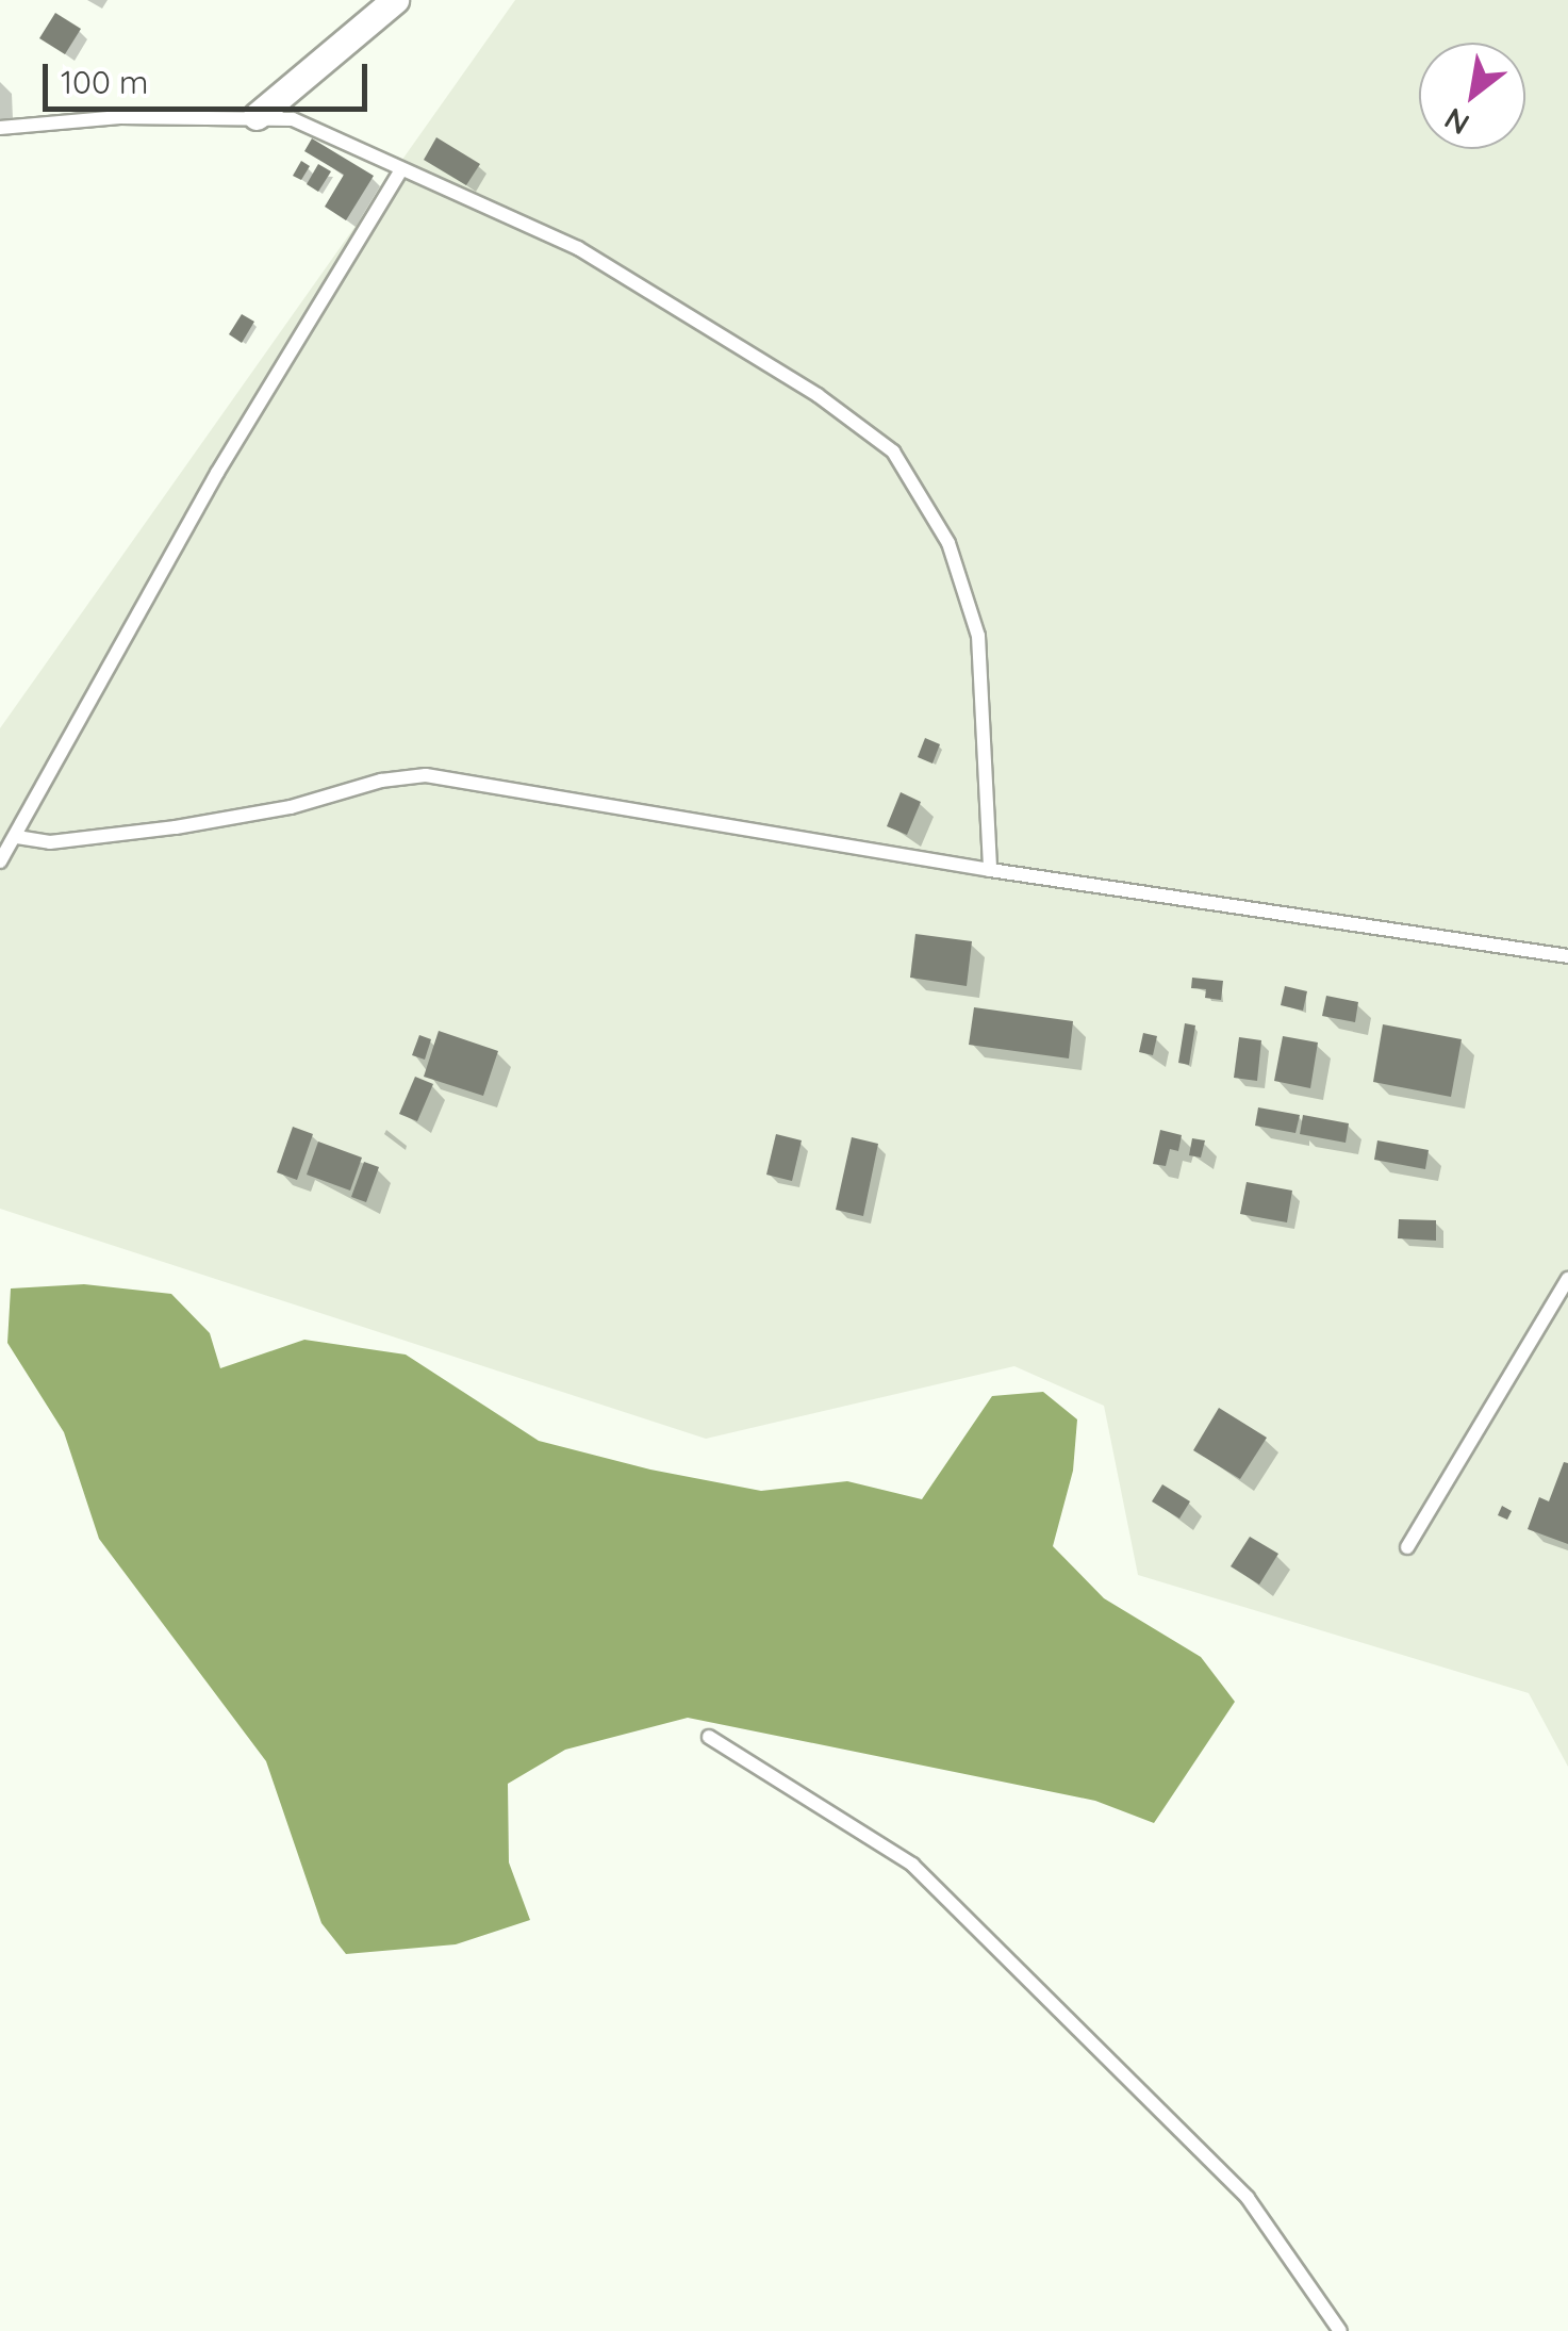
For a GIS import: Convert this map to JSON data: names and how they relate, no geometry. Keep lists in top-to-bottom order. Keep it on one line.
{"scale_bar":"100 m","north":"bottom left"}
